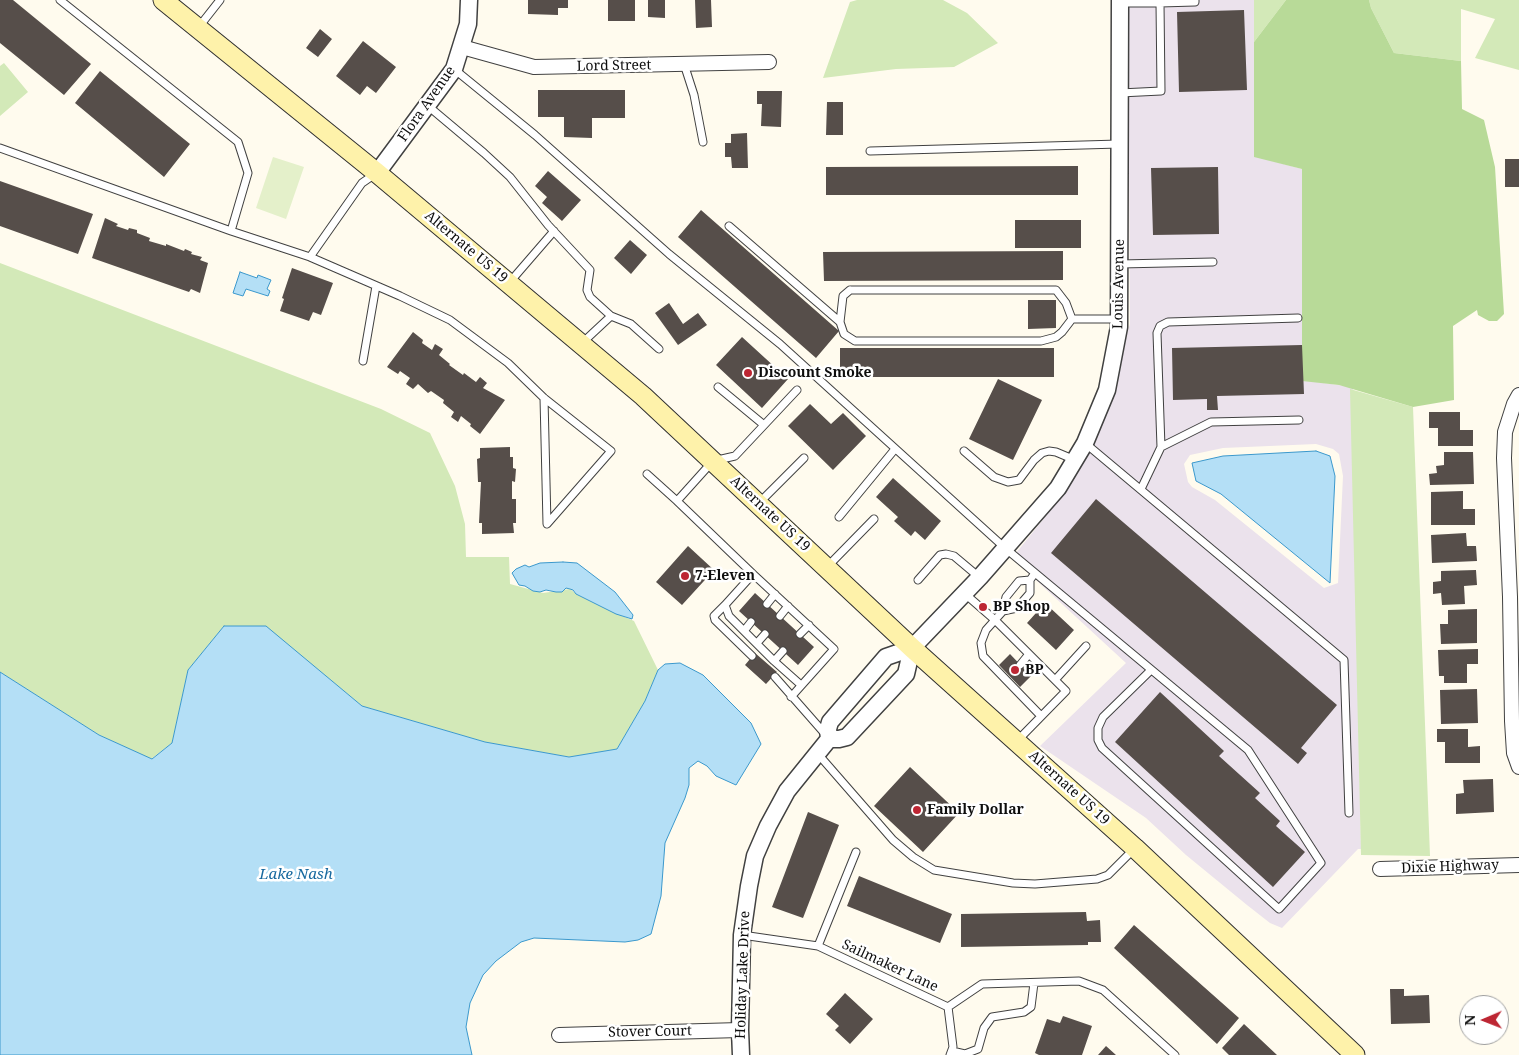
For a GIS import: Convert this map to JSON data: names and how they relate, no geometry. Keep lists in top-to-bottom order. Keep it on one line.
{"streets":{"main road":["Alternate US 19"],"street":["Lord Street","Flora Avenue","Louis Avenue","Dixie Highway","Holiday Lake Drive","Stover Court"],"lane":["Sailmaker Lane"]},"crossings":[["Lord Street","Flora Avenue"],["Flora Avenue","Alternate US 19"],["Alternate US 19","Louis Avenue"],["Alternate US 19","Holiday Lake Drive"],["Louis Avenue","Holiday Lake Drive"],["Sailmaker Lane","Holiday Lake Drive"],["Holiday Lake Drive","Stover Court"]],"water":["Lake Nash"],"places":["Discount Smoke","7-Eleven","BP Shop","BP","Family Dollar"],"north":"left"}
